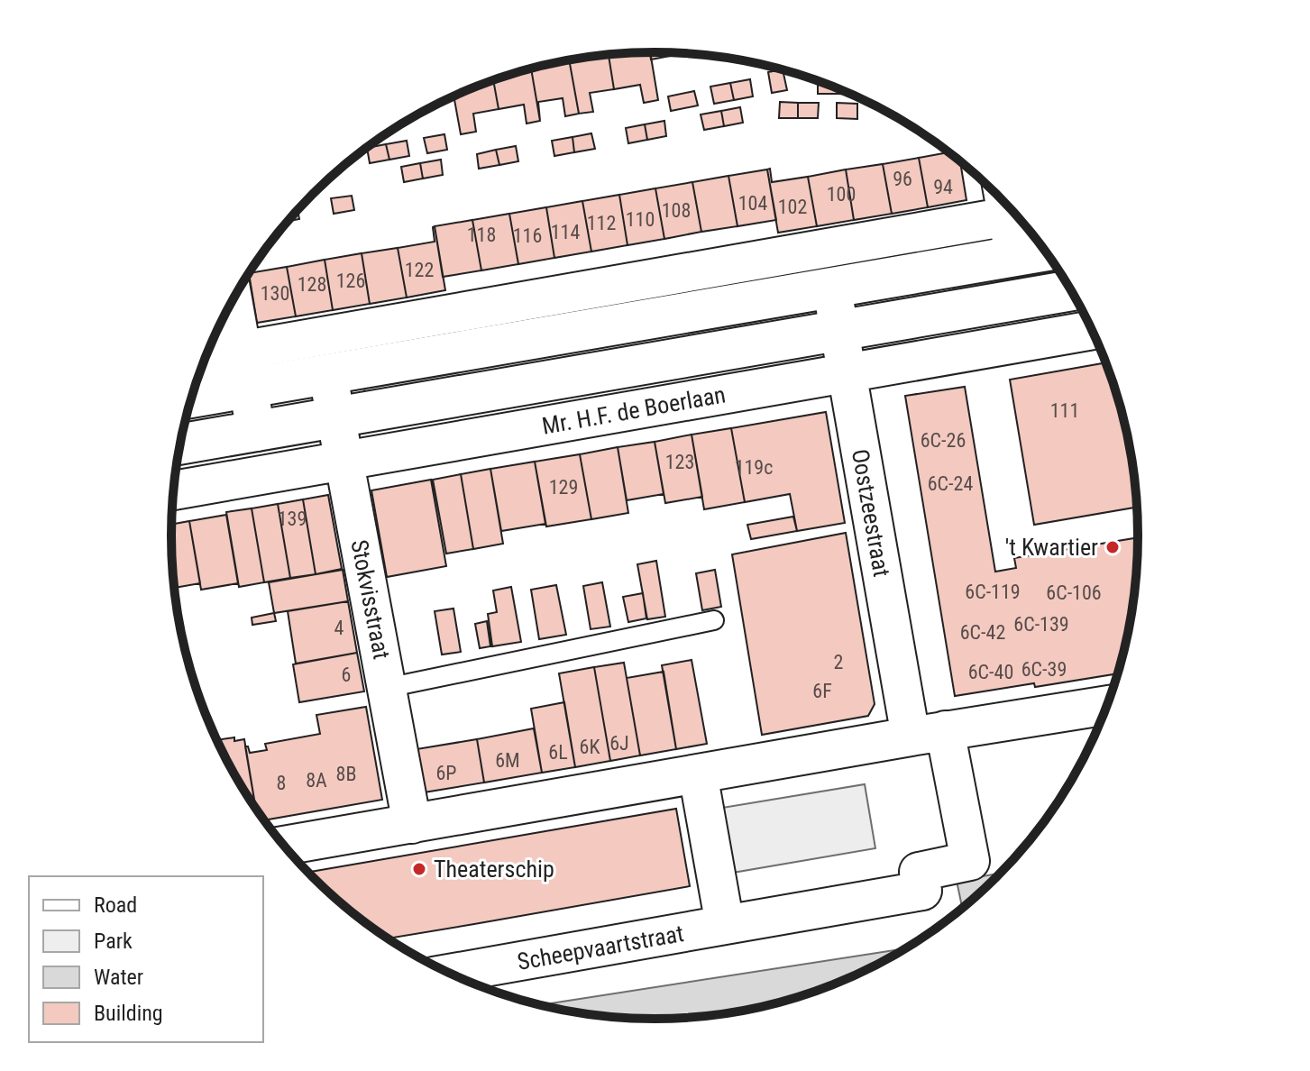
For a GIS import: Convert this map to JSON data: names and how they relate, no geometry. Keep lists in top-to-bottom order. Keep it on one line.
{"streets":{"street":["Mr. H.F. de Boerlaan","Oostzeestraat","Stokvisstraat","Scheepvaartstraat"]},"crossings":[["Mr. H.F. de Boerlaan","Oostzeestraat"],["Mr. H.F. de Boerlaan","Stokvisstraat"],["Oostzeestraat","Scheepvaartstraat"]],"places":["'t Kwartier","Theaterschip"],"house_numbers":["96","94","100","104","102","108","110","112","114","118","116","122","126","128","130","111","6C-26","123","119c","6C-24","129","139","6C-119","6C-106","6C-139","4","6C-42","2","6C-39","6C-40","6","6F","6J","6K","6L","6M","6P","8B","8A","8"],"legend":["Road","Park","Water","Building"]}
